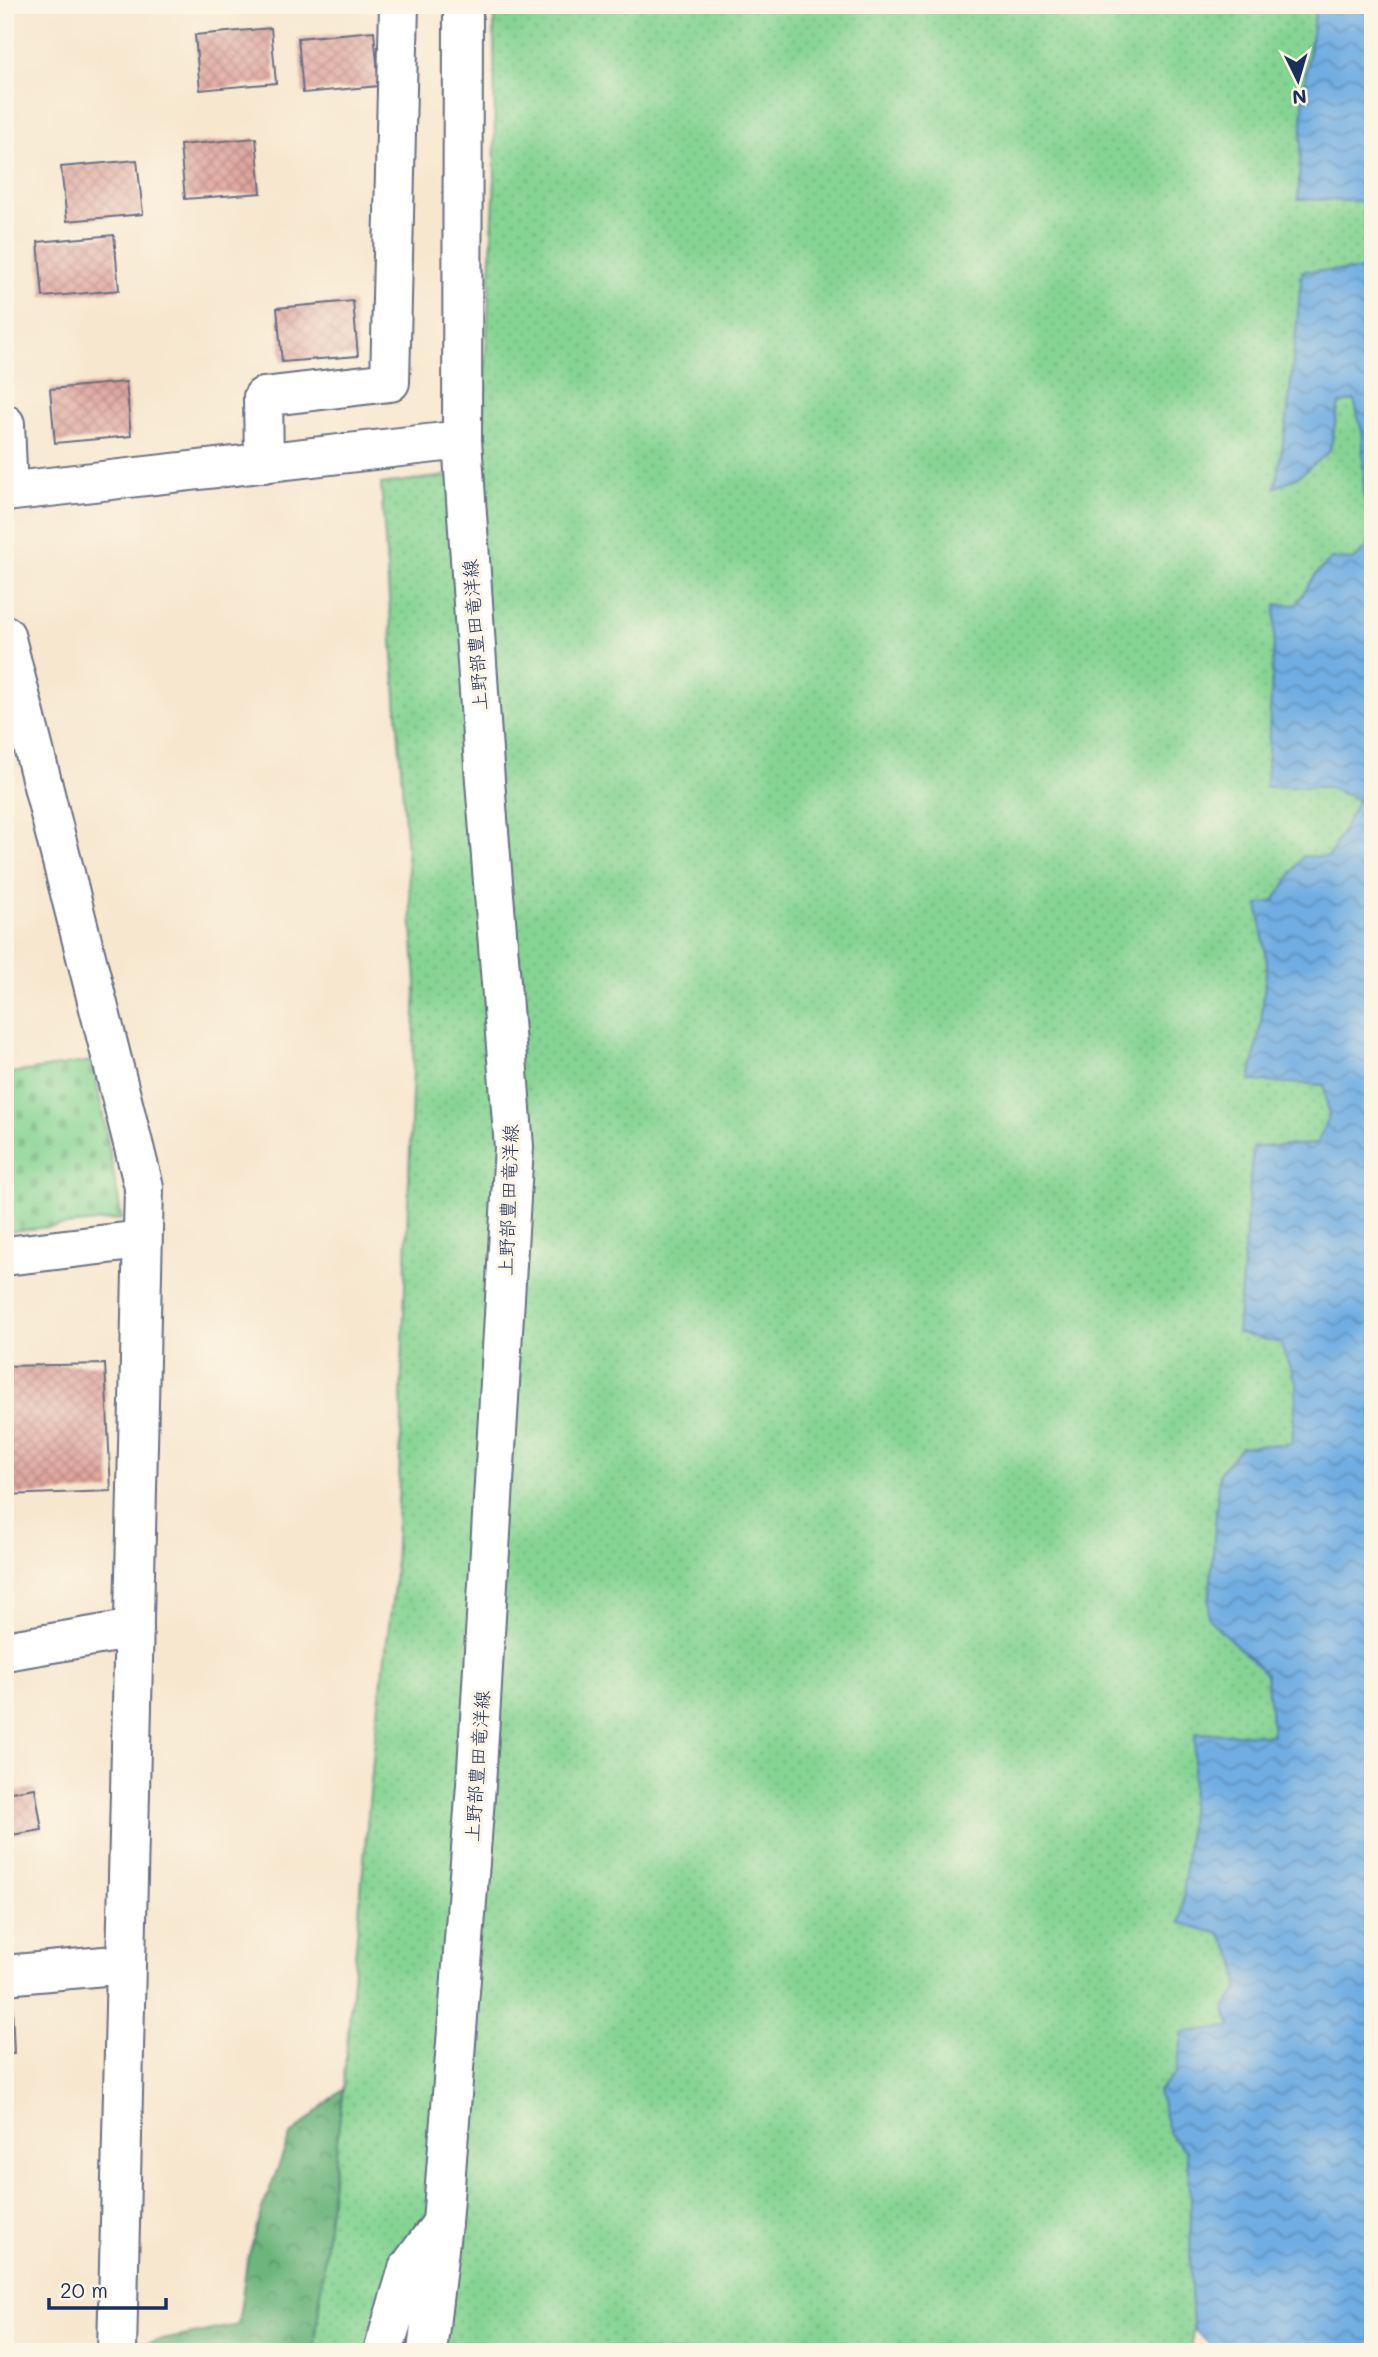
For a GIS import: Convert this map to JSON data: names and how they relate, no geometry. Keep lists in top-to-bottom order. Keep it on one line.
{"streets":{"street":["上野部豊田竜洋線"]},"scale_bar":"20 m","north":"bottom"}
